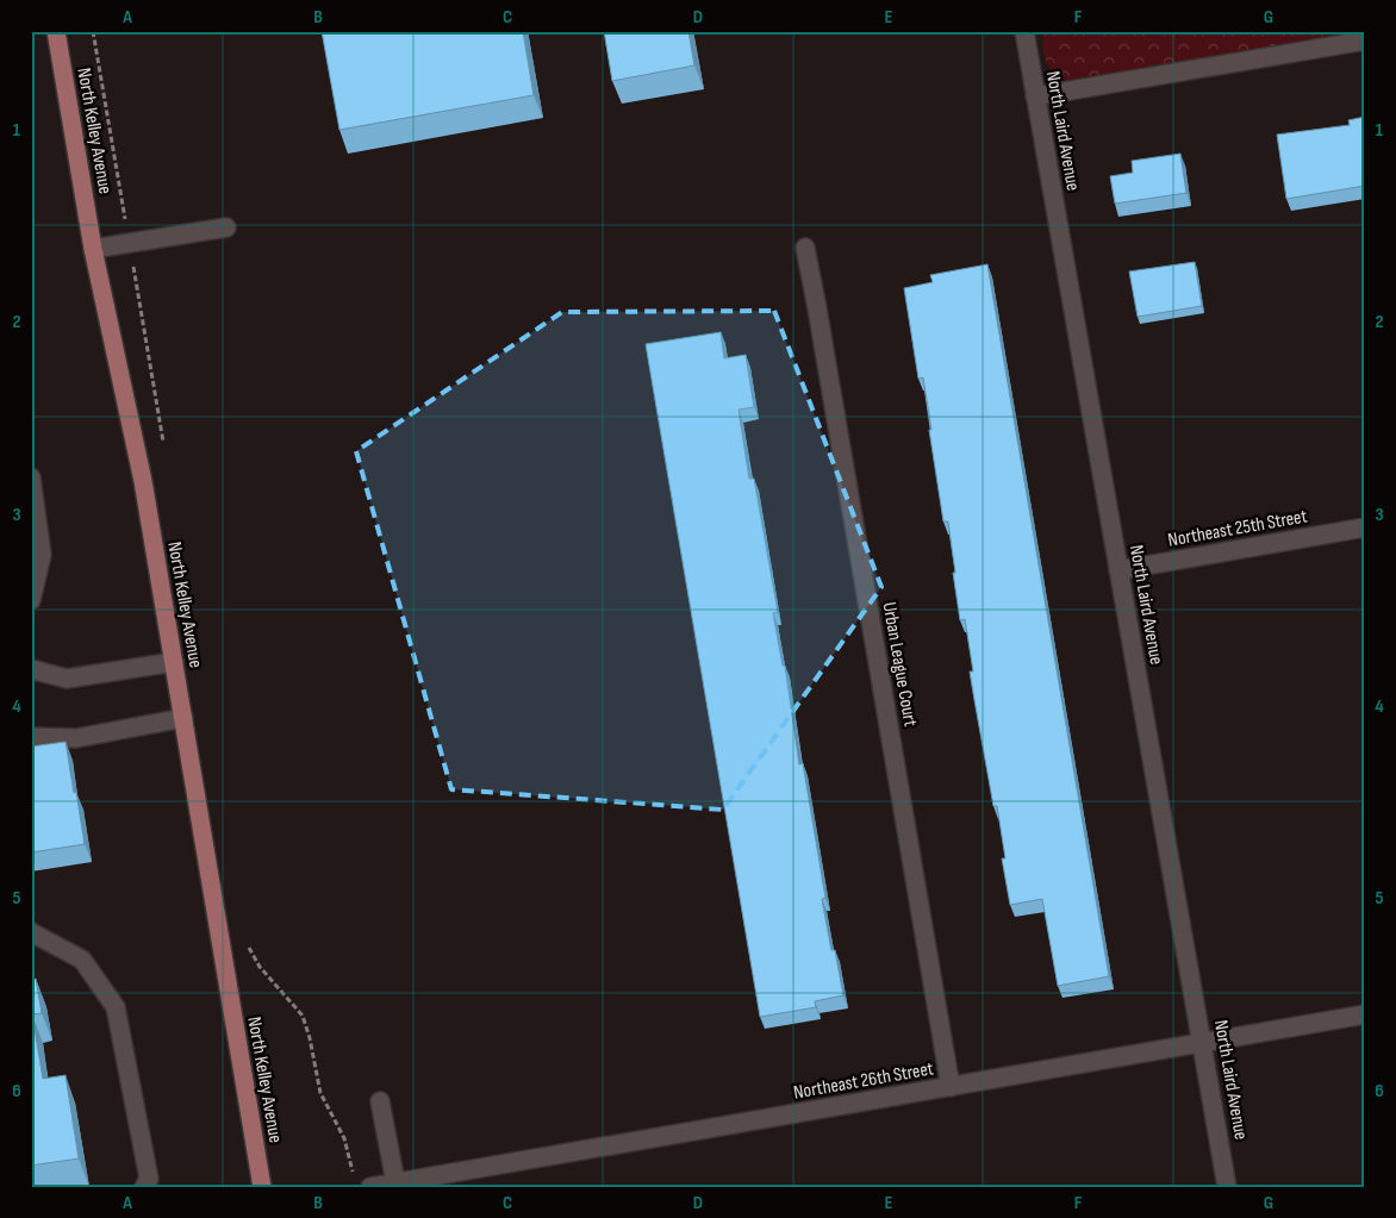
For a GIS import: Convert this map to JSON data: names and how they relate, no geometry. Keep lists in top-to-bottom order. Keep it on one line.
{"streets":{"main road":["North Kelley Avenue"],"street":["North Laird Avenue","Northeast 25th Street","Urban League Court","Northeast 26th Street"]},"crossings":[["North Laird Avenue","Northeast 25th Street"],["North Laird Avenue","Northeast 26th Street"],["Urban League Court","Northeast 26th Street"]],"grid":{"columns":["A","B","C","D","E","F","G"],"rows":["1","2","3","4","5","6"]}}
